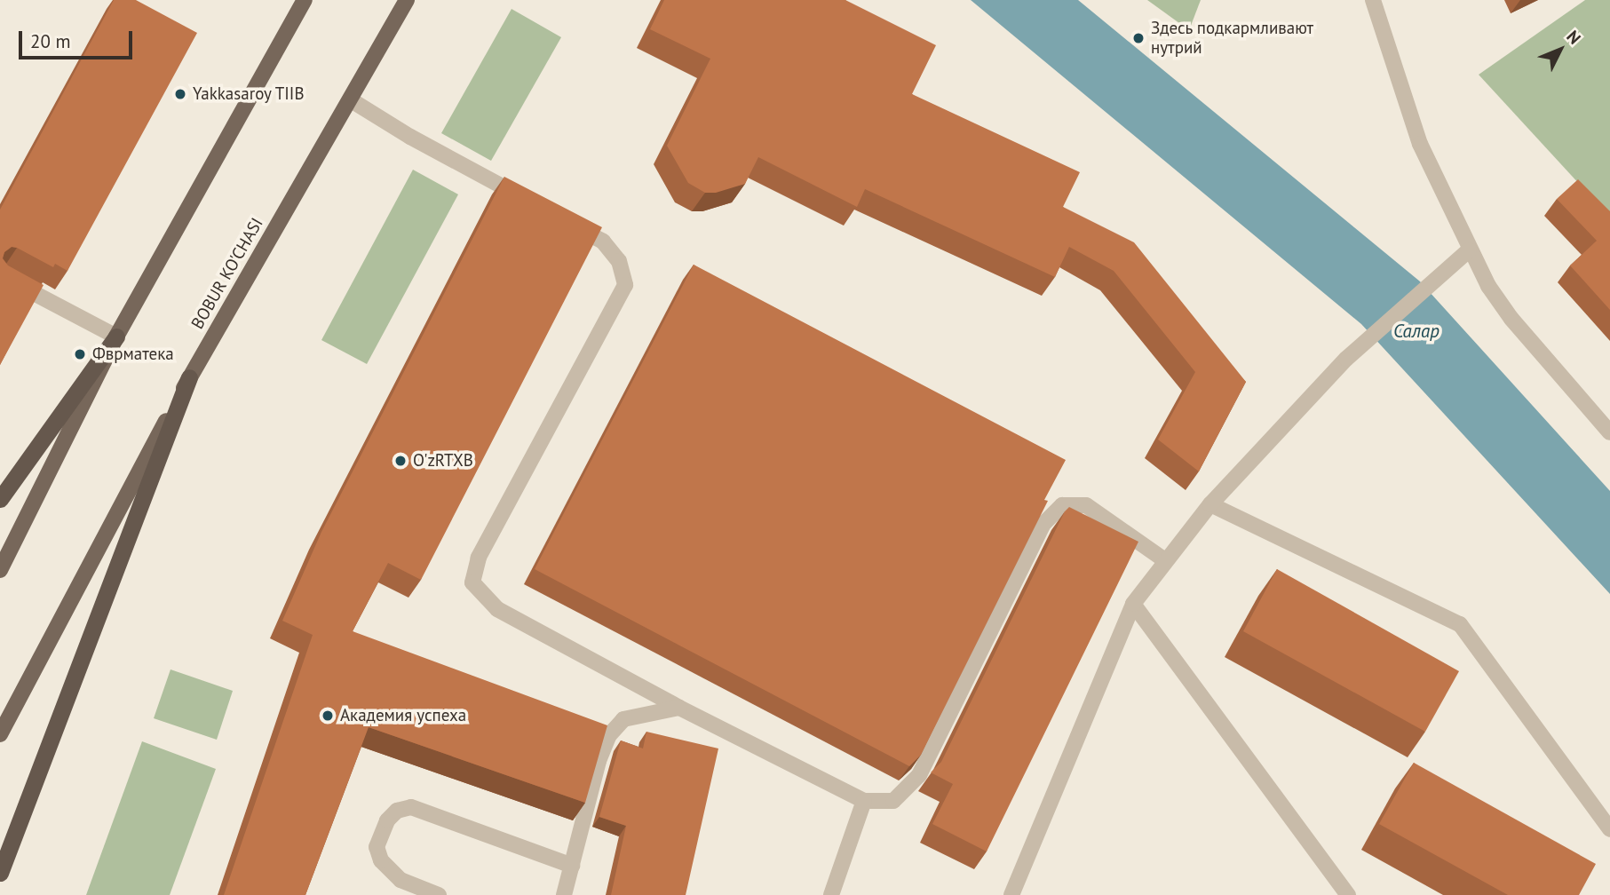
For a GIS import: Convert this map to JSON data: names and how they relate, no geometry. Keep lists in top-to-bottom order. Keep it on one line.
{"streets":{"main road":["BOBUR KO'CHASI"]},"water":["Салар"],"places":["Здесь подкармливают нутрий","Yakkasaroy TIIB","Фврматека","O'zRTXB","Академия успеха"],"scale_bar":"20 m","north":"top right"}
